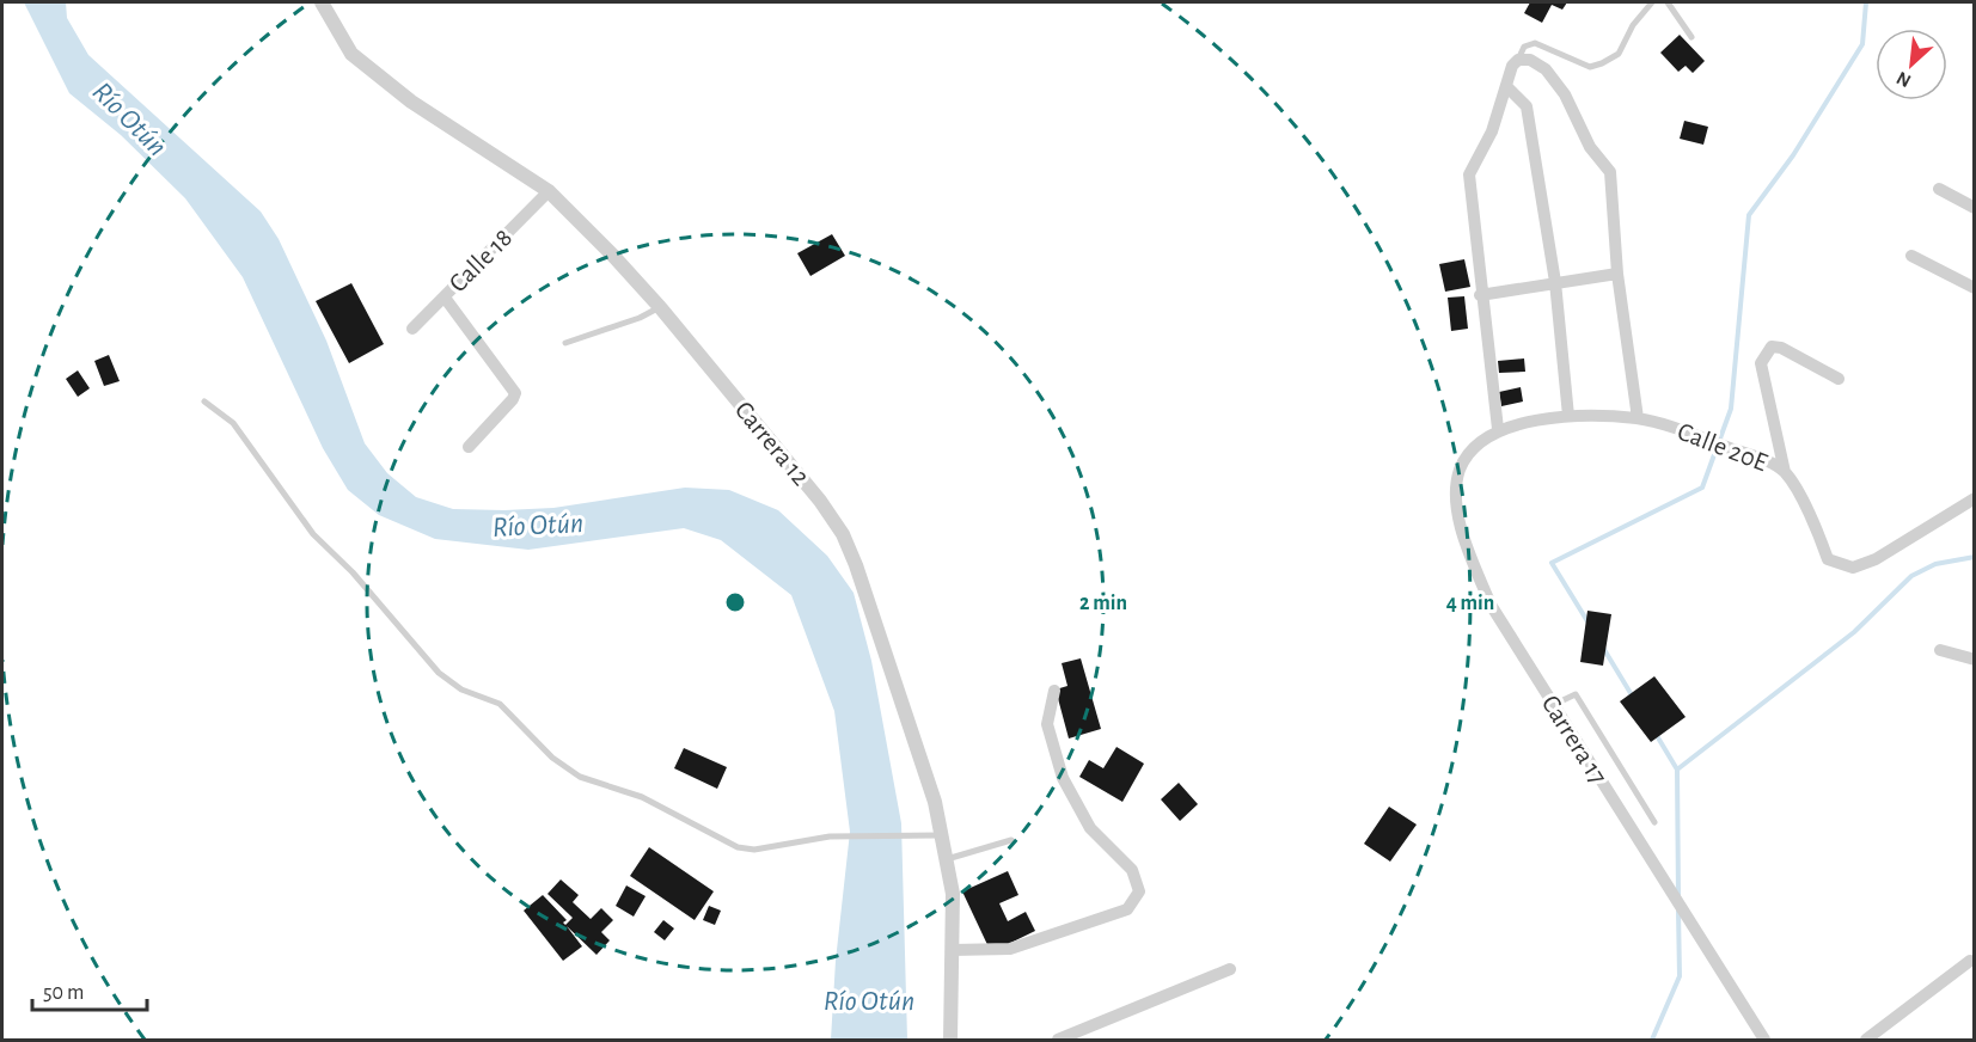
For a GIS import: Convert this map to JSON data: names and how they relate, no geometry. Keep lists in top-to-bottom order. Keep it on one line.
{"streets":{"street":["Calle 18","Carrera 12","Calle 20E","Carrera 17"]},"crossings":[["Calle 18","Carrera 12"],["Calle 20E","Carrera 17"]],"water":["Río Otún"],"scale_bar":"50 m","north":"bottom left","rings":["2 min","4 min"]}
